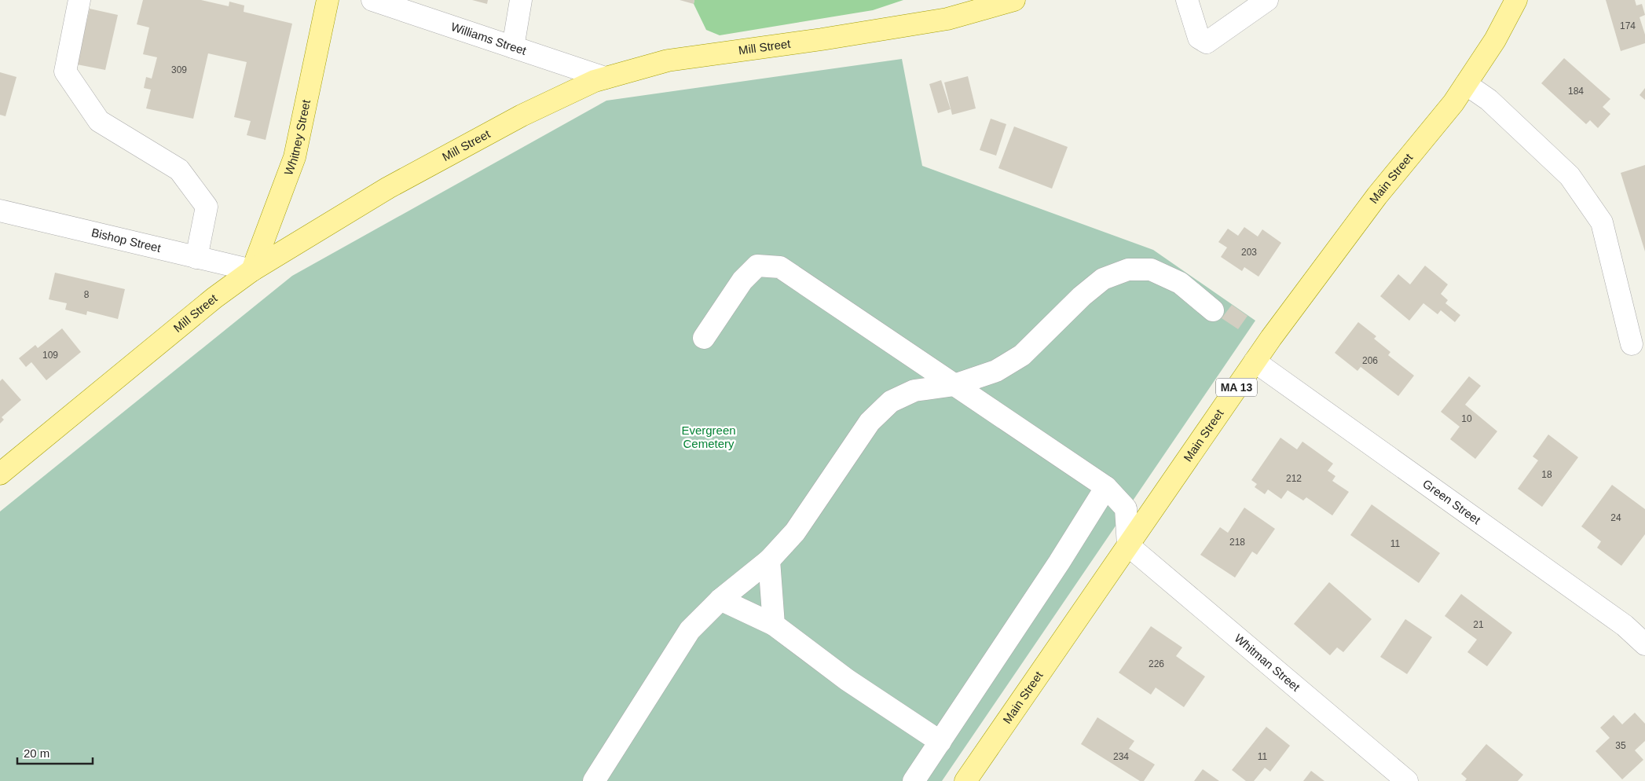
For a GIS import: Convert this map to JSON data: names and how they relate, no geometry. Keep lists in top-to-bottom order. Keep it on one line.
{"streets":{"main road":["Mill Street","Whitney Street","Main Street","MA 13"],"street":["Williams Street","Bishop Street","Green Street","Whitman Street"]},"crossings":[["Williams Street","Mill Street"],["Mill Street","Whitney Street"],["Mill Street","Bishop Street"],["Whitney Street","Bishop Street"],["Main Street","Green Street"],["Main Street","Whitman Street"]],"parks":["Evergreen Cemetery"],"house_numbers":["174","309","184","203","8","109","206","10","18","212","24","218","11","21","226","35","234","11"],"scale_bar":"20 m"}
